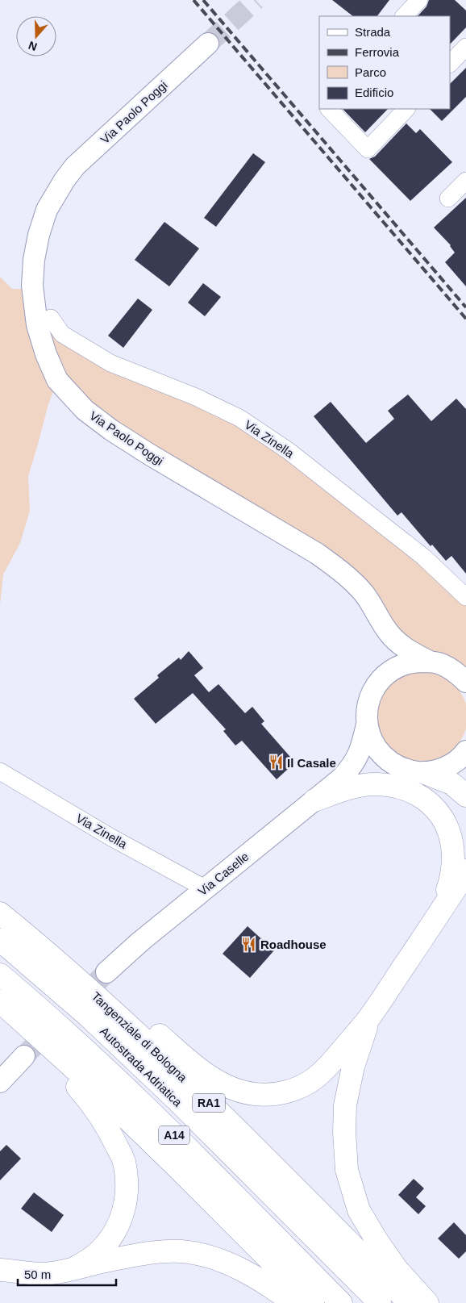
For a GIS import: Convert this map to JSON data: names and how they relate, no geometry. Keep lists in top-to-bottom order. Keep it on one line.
{"streets":{"highway":["Tangenziale di Bologna","Autostrada Adriatica","RA1","A14"],"main road":["Via Paolo Poggi","Via Caselle"],"street":["Via Zinella"]},"crossings":[["Via Paolo Poggi","Via Caselle"],["Via Zinella","Via Caselle"]],"places":{"restaurant":["Il Casale","Roadhouse"]},"legend":["Strada","Ferrovia","Parco","Edificio"],"scale_bar":"50 m","north":"bottom"}
